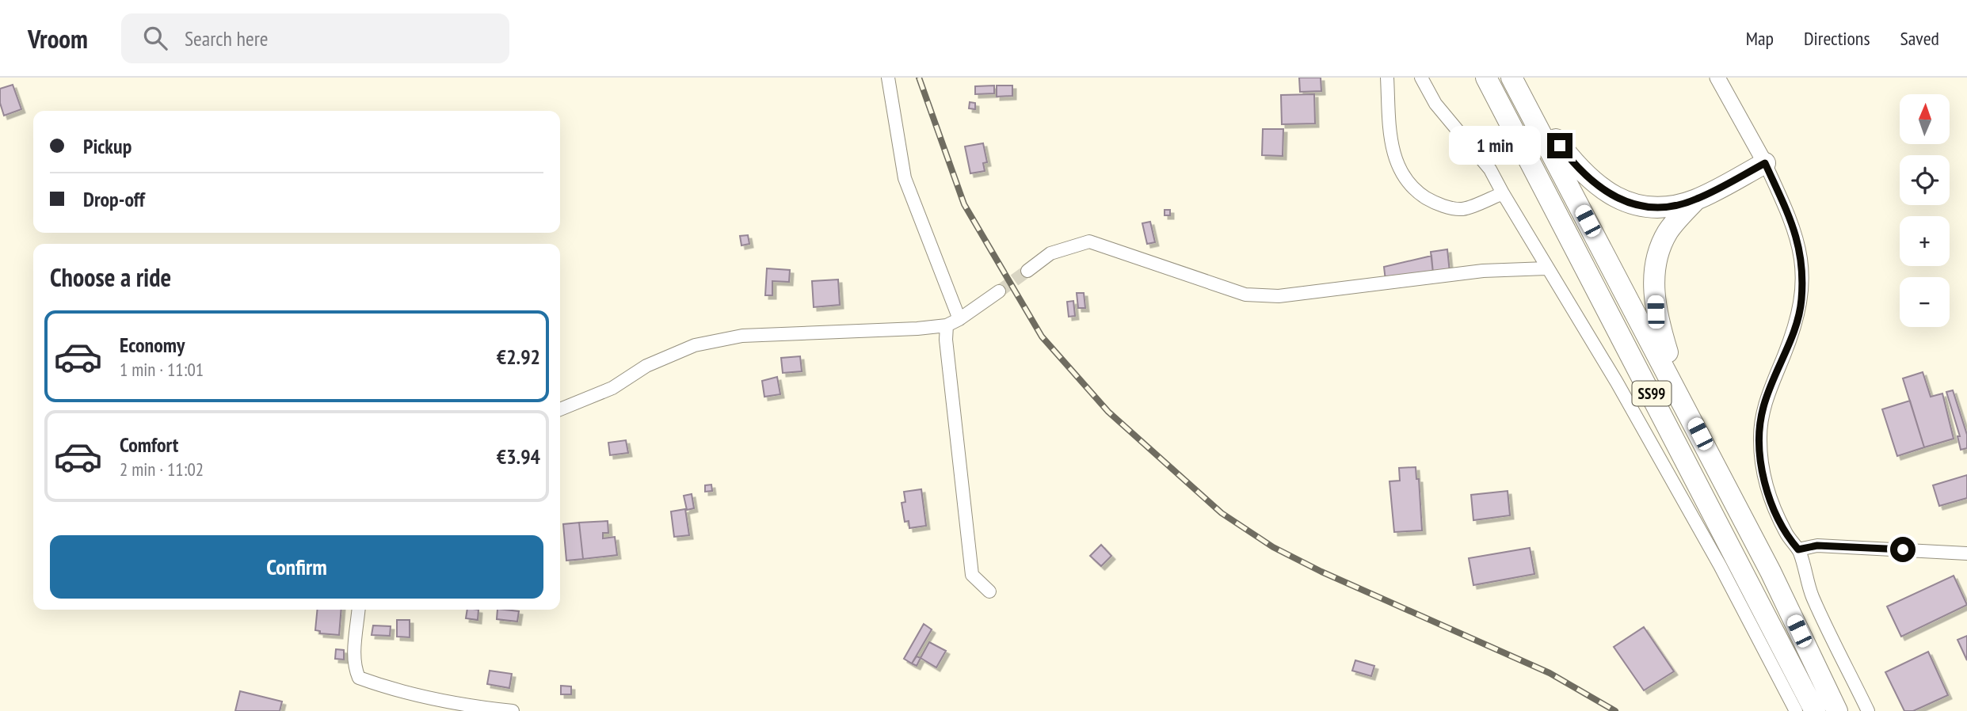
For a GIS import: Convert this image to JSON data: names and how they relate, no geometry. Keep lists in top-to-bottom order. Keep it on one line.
{"streets":{"highway":["SS99"]},"north":"top","page":{"header":"Vroom","search":"Search here","nav":["Map","Directions","Saved"],"map_buttons":["+","−"],"banner":["Pickup","Drop-off"],"bubble":"1 min","heading":"Choose a ride","list":[{"name":"Economy","note":"1 min · 11:01","value":"€2.92"},{"name":"Comfort","note":"2 min · 11:02","value":"€3.94"}],"buttons":"Confirm"}}
